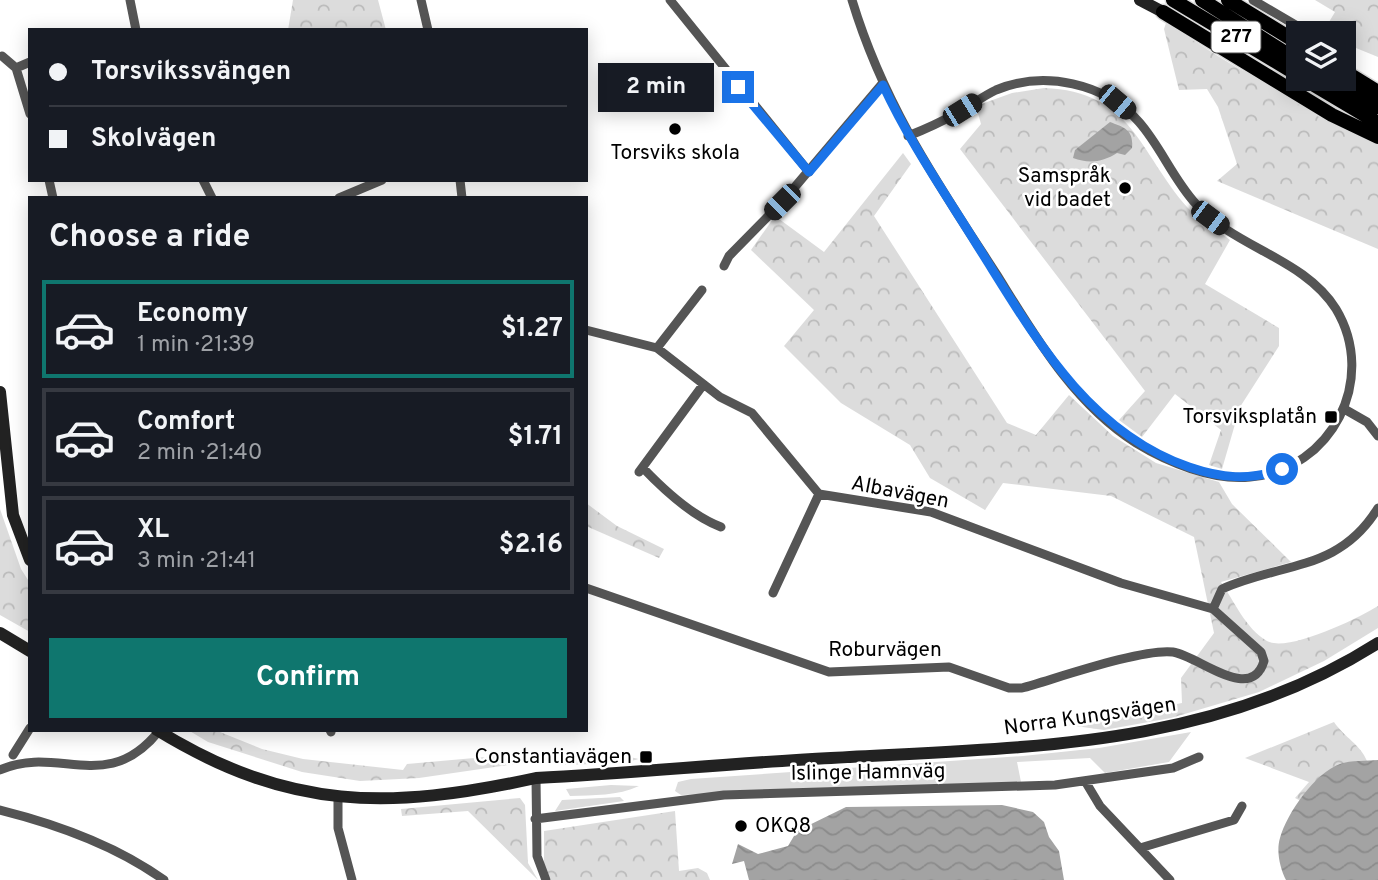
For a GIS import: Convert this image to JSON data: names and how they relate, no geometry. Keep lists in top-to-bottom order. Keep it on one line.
{"streets":{"main road":["277","Norra Kungsvägen"],"street":["Albavägen","Roburvägen","Islinge Hamnväg"]},"crossings":[["Albavägen","Roburvägen"]],"places":{"other":["Torsviks skola","Samspråk vid badet","OKQ8"],"transit":["Torsviksplatån","Constantiavägen"]},"page":{"banner":["Torsvikssvängen","Skolvägen"],"bubble":"2 min","heading":"Choose a ride","list":[{"name":"Economy","note":"1 min · 21:39","value":"$1.27"},{"name":"Comfort","note":"2 min · 21:40","value":"$1.71"},{"name":"XL","note":"3 min · 21:41","value":"$2.16"}],"buttons":"Confirm"}}
